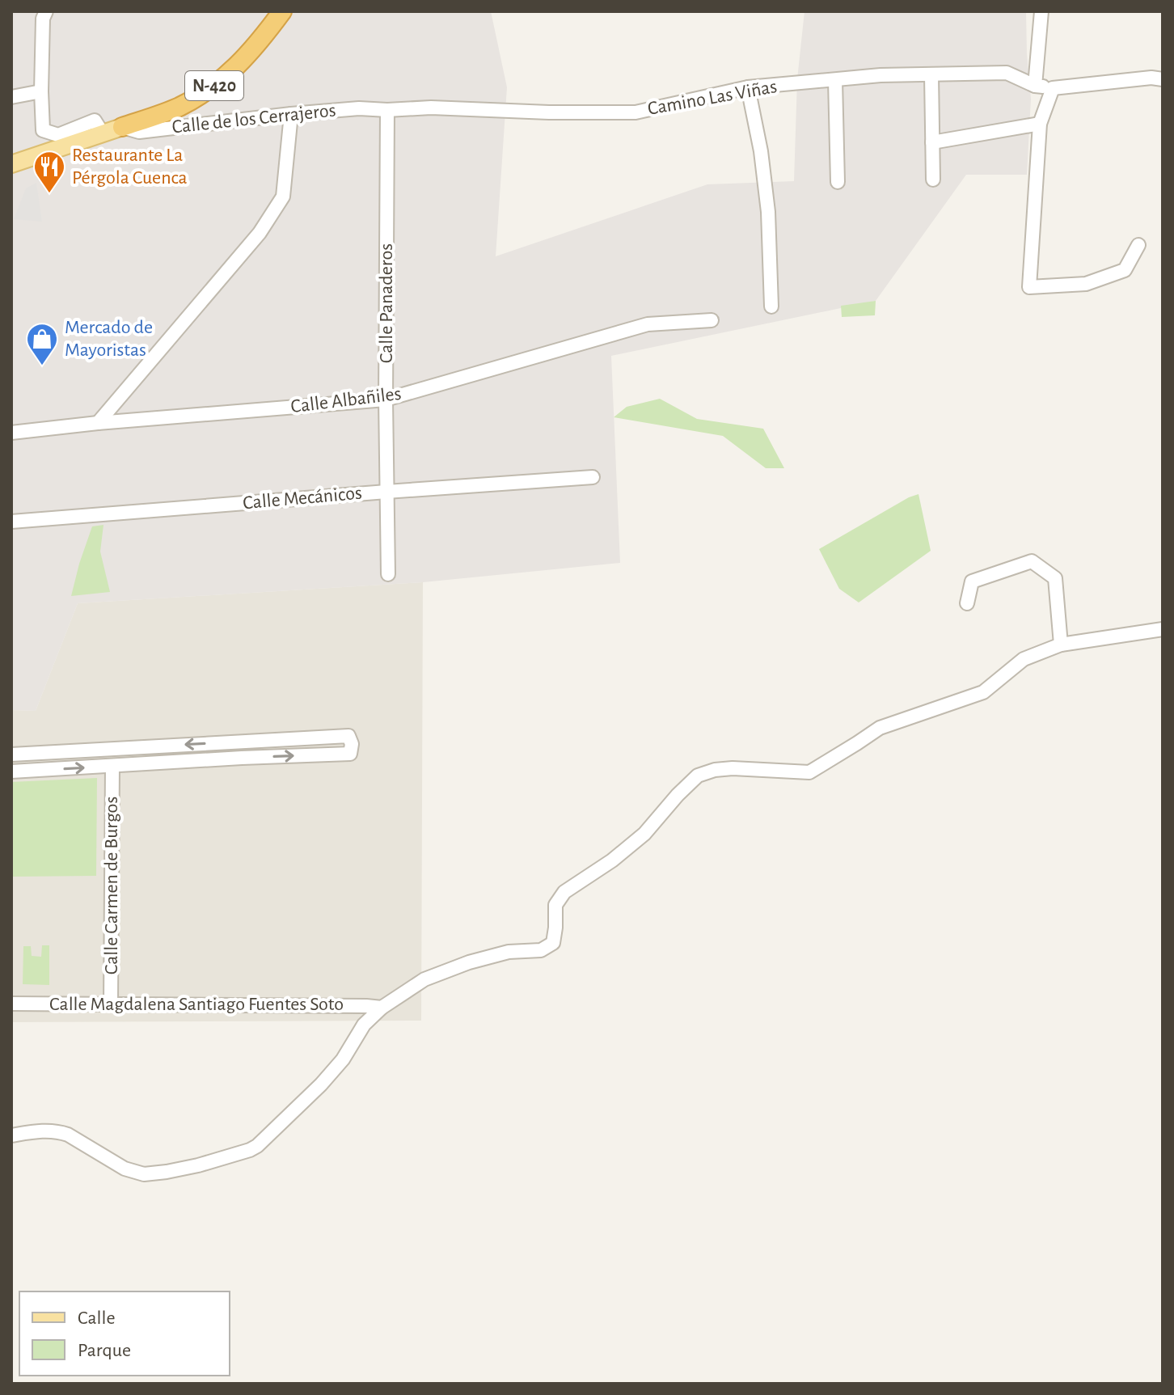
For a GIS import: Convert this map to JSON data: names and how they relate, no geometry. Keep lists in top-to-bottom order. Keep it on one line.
{"streets":{"highway":["N-420"],"main road":["Calle de los Cerrajeros"],"street":["Camino Las Viñas","Calle Panaderos","Calle Albañiles","Calle Mecánicos","Calle Carmen de Burgos","Calle Magdalena Santiago Fuentes Soto"]},"crossings":[["N-420","Calle de los Cerrajeros"],["Camino Las Viñas","Calle de los Cerrajeros"],["Camino Las Viñas","Calle Panaderos"],["Calle de los Cerrajeros","Calle Panaderos"],["Calle Panaderos","Calle Albañiles"],["Calle Panaderos","Calle Mecánicos"],["Calle Carmen de Burgos","Calle Magdalena Santiago Fuentes Soto"]],"places":{"restaurant":["Restaurante La Pérgola Cuenca"],"shop":["Mercado de Mayoristas"]},"legend":["Calle","Parque"]}
